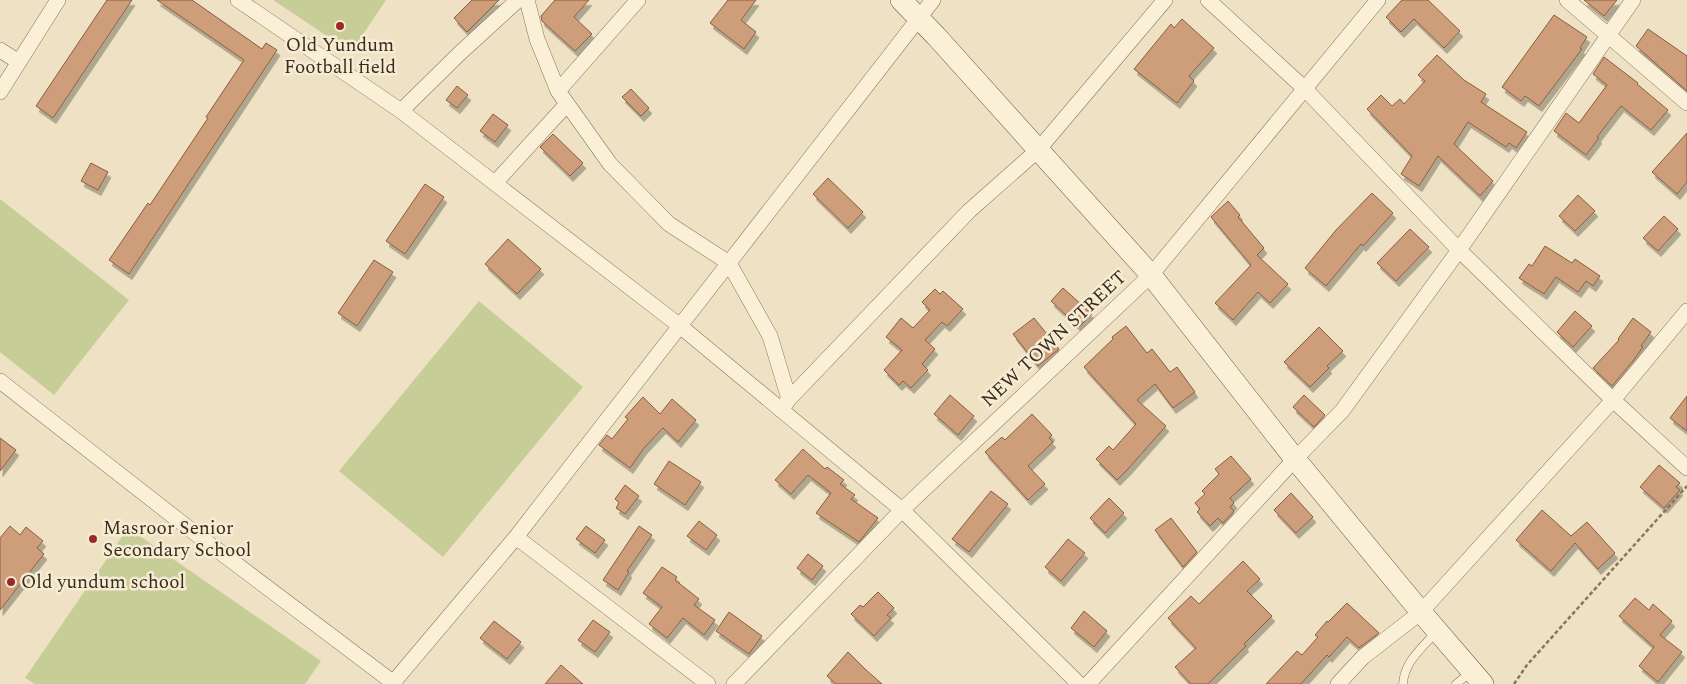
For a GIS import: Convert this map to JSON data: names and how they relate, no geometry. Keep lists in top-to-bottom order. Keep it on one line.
{"streets":{"street":["NEW TOWN STREET"]},"places":["Old Yundum Football field","Masroor Senior Secondary School","Old yundum school"]}
